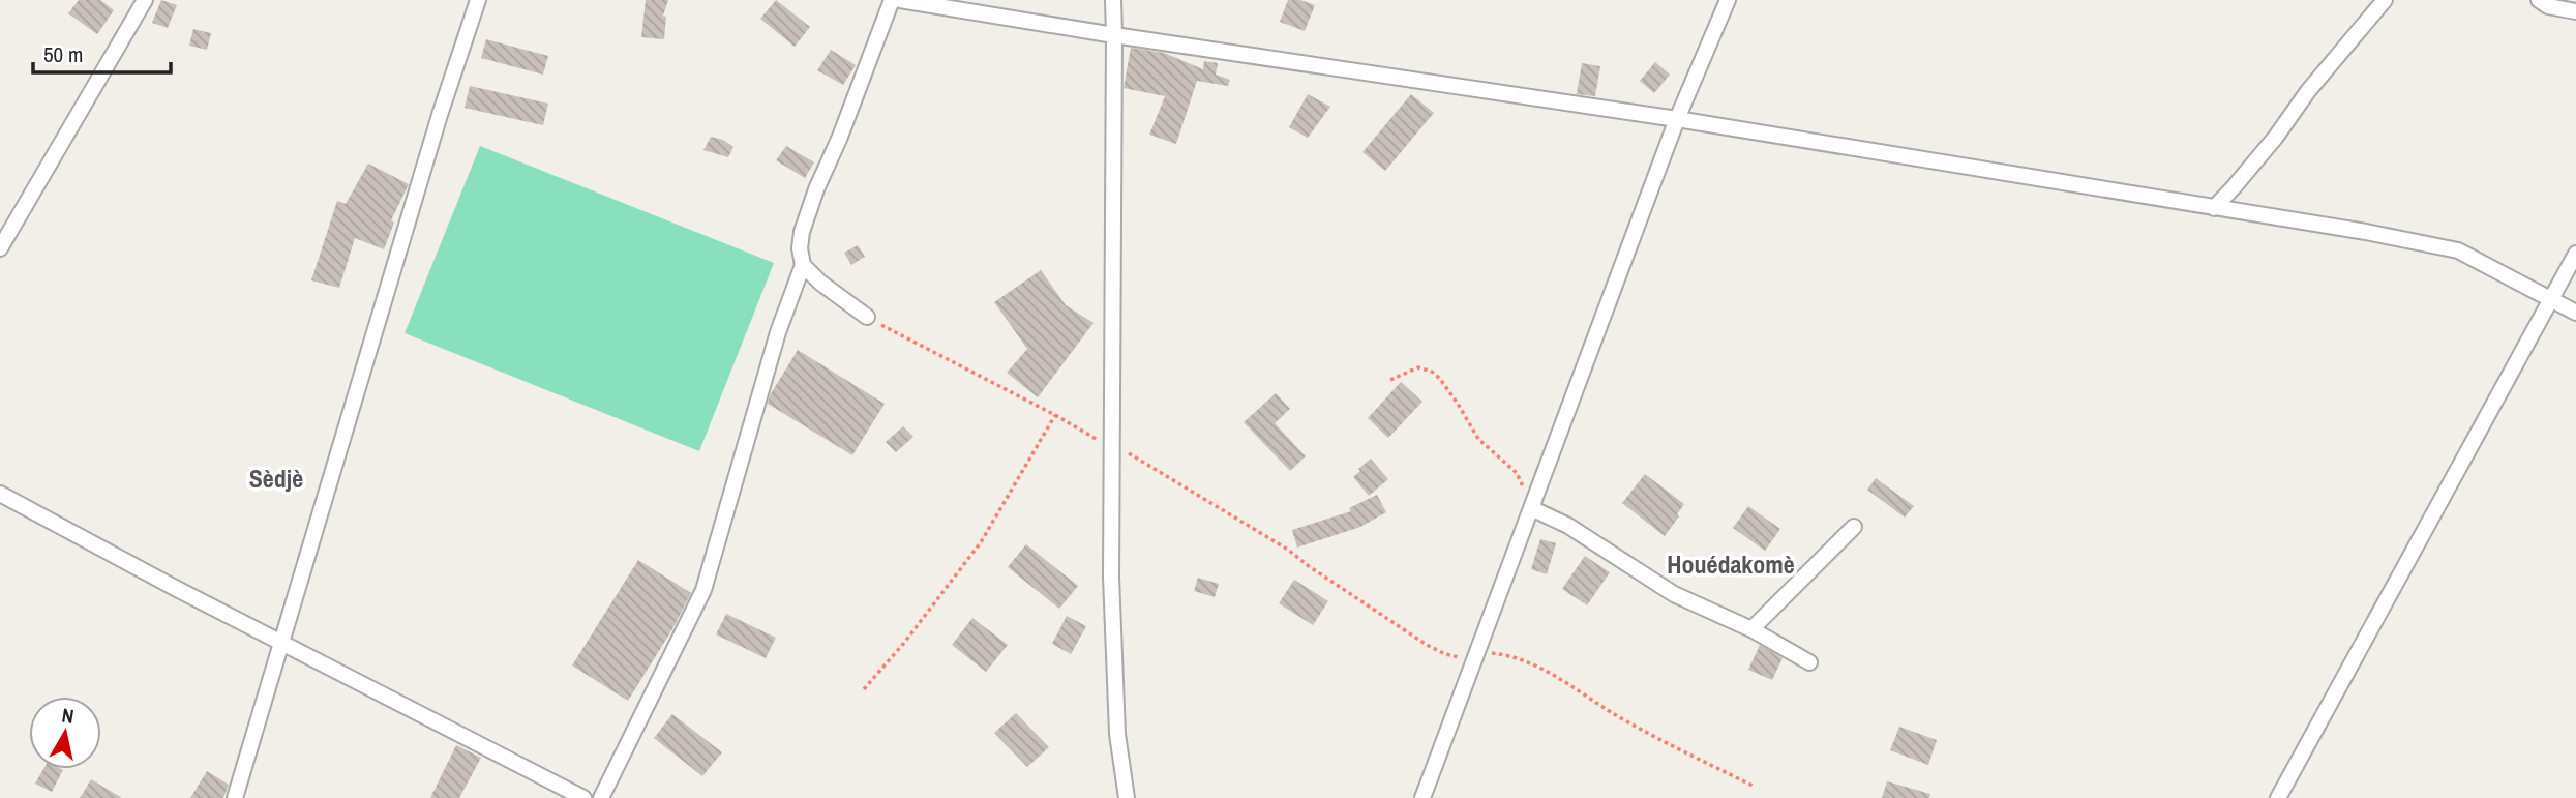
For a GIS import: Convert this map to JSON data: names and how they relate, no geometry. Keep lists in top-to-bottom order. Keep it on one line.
{"districts":["Sèdjè","Houédakomè"],"scale_bar":"50 m","north":"top"}
